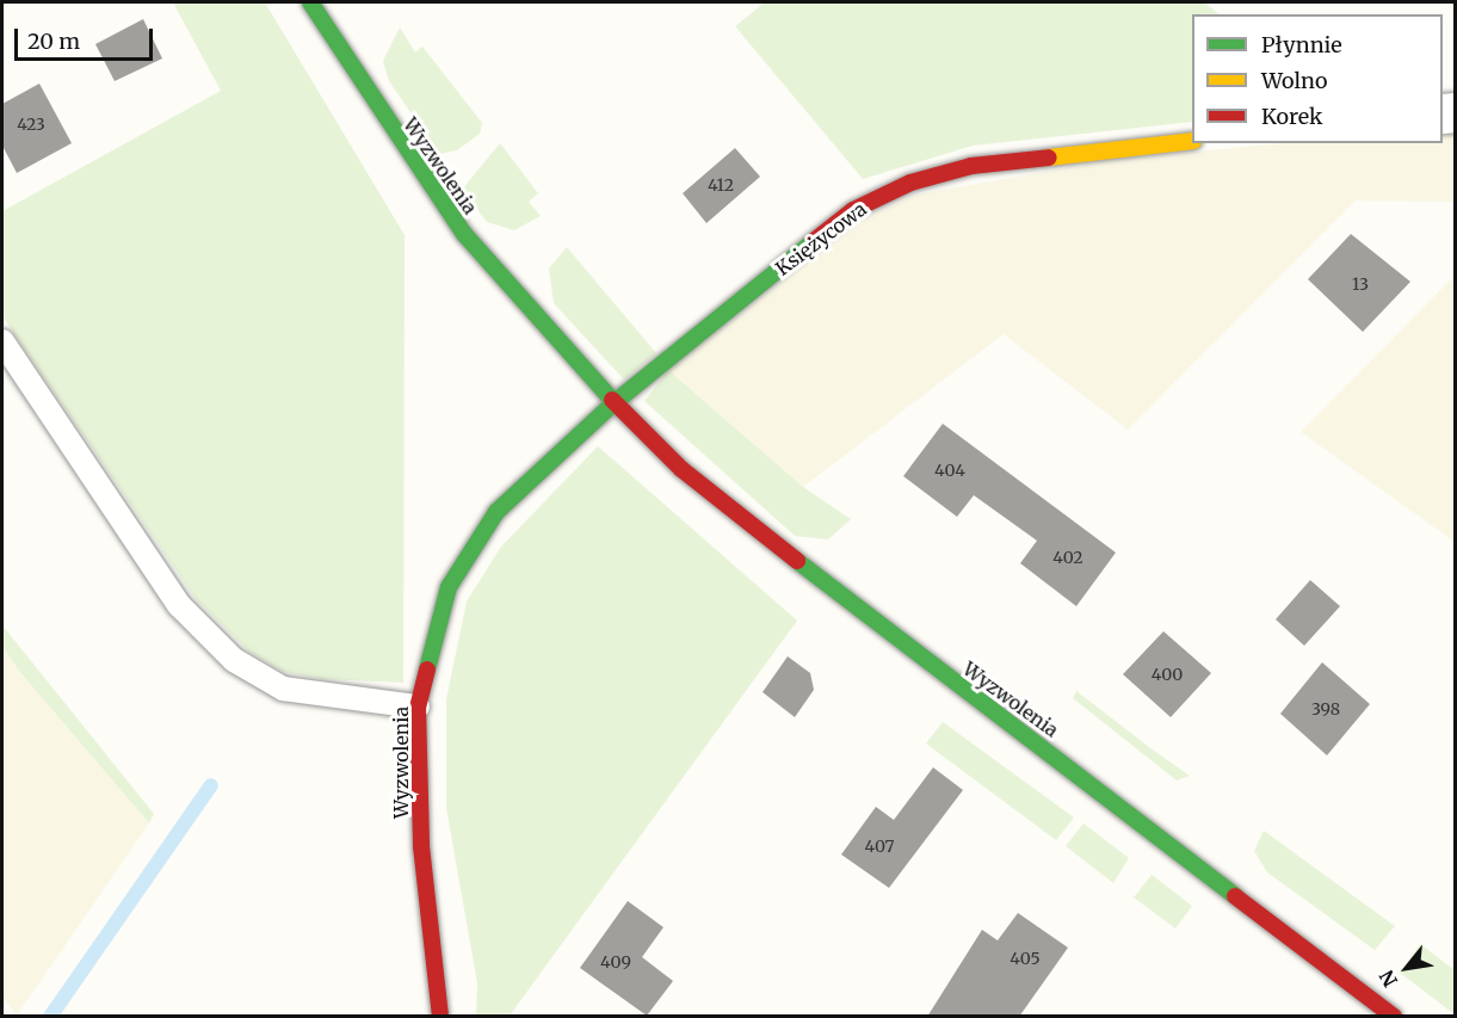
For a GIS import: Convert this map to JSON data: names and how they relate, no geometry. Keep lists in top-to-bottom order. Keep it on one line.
{"streets":{"street":["Wyzwolenia","Księżycowa"]},"crossings":[["Wyzwolenia","Księżycowa"]],"house_numbers":["423","412","13","404","402","400","398","407","405","409"],"legend":["Płynnie","Wolno","Korek"],"scale_bar":"20 m","north":"bottom left"}
